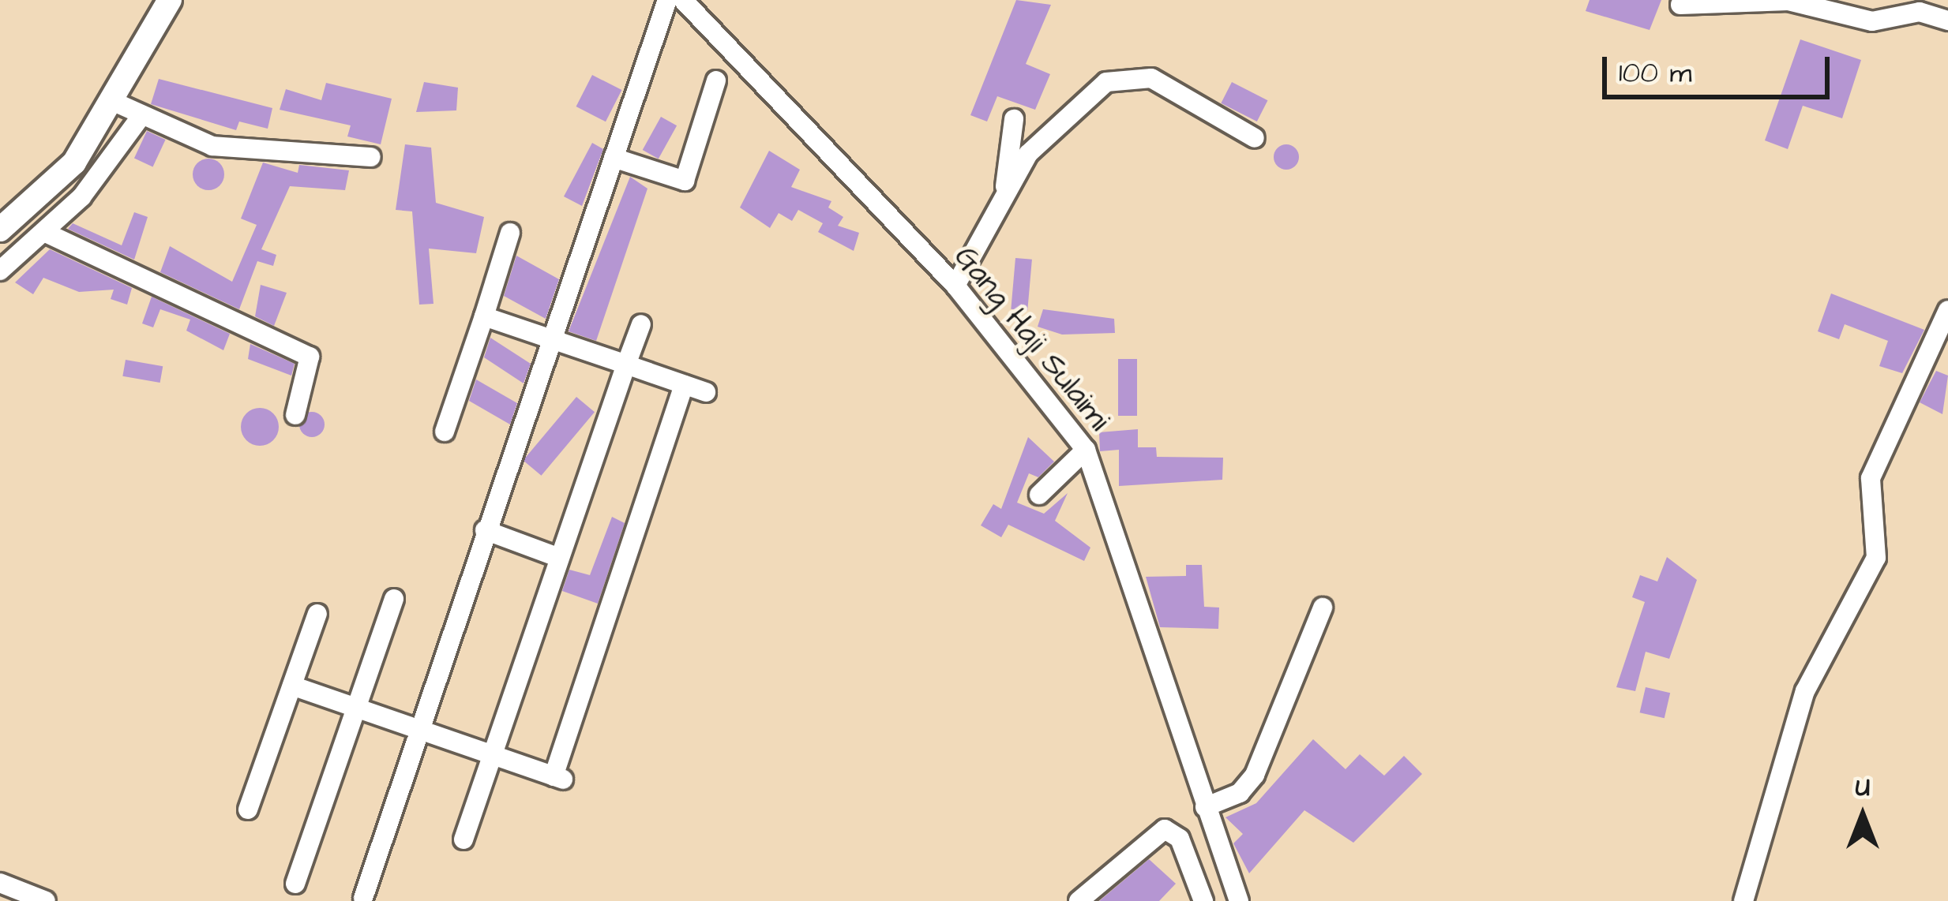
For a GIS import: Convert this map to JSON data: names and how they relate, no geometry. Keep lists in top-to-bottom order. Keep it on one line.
{"streets":{"street":["Gang Haji Sulaimi"]},"scale_bar":"100 m","north":"top"}
